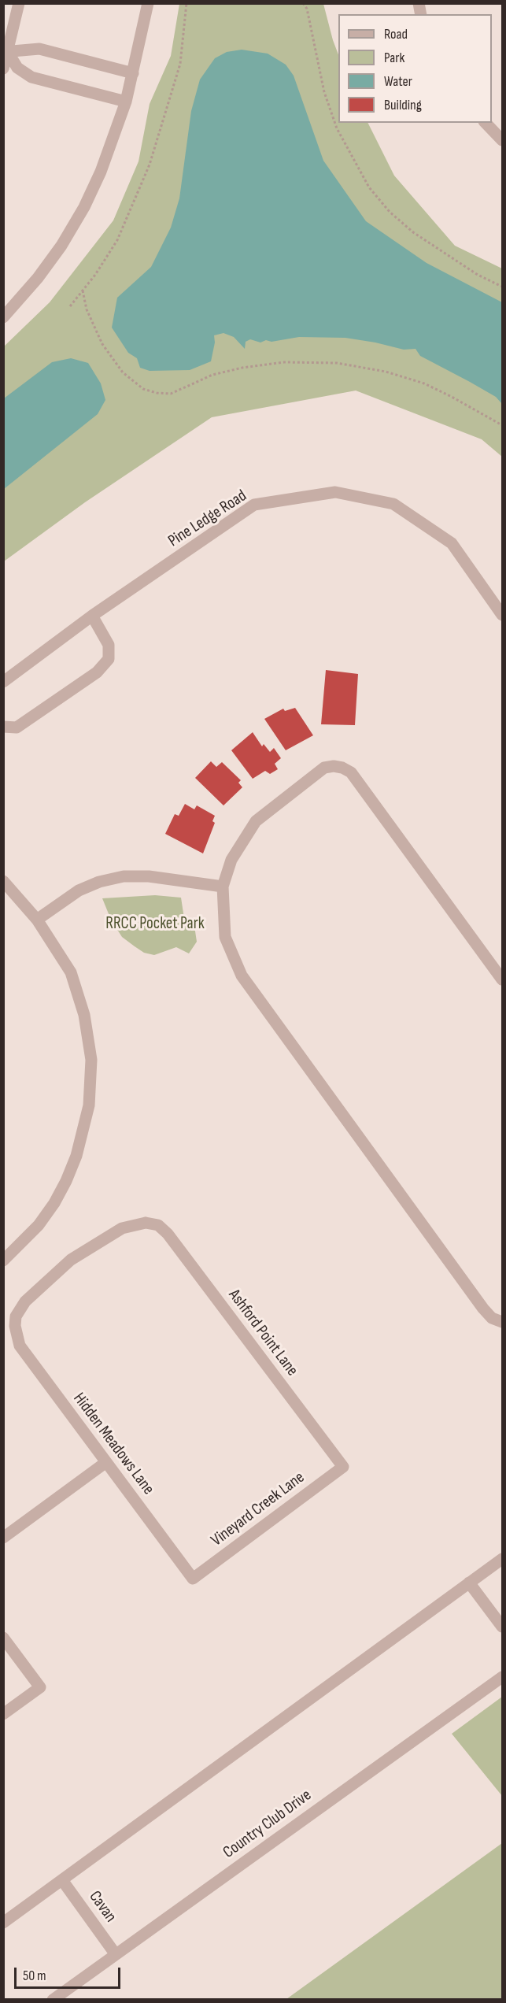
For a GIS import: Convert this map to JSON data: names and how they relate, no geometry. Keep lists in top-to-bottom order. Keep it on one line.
{"streets":{"street":["Pine Ledge Road","Ashford Point Lane","Hidden Meadows Lane","Vineyard Creek Lane","Country Club Drive","Cavan"]},"crossings":[["Ashford Point Lane","Hidden Meadows Lane"],["Ashford Point Lane","Vineyard Creek Lane"],["Hidden Meadows Lane","Vineyard Creek Lane"],["Country Club Drive","Cavan"]],"parks":["RRCC Pocket Park"],"legend":["Road","Park","Water","Building"],"scale_bar":"50 m"}
